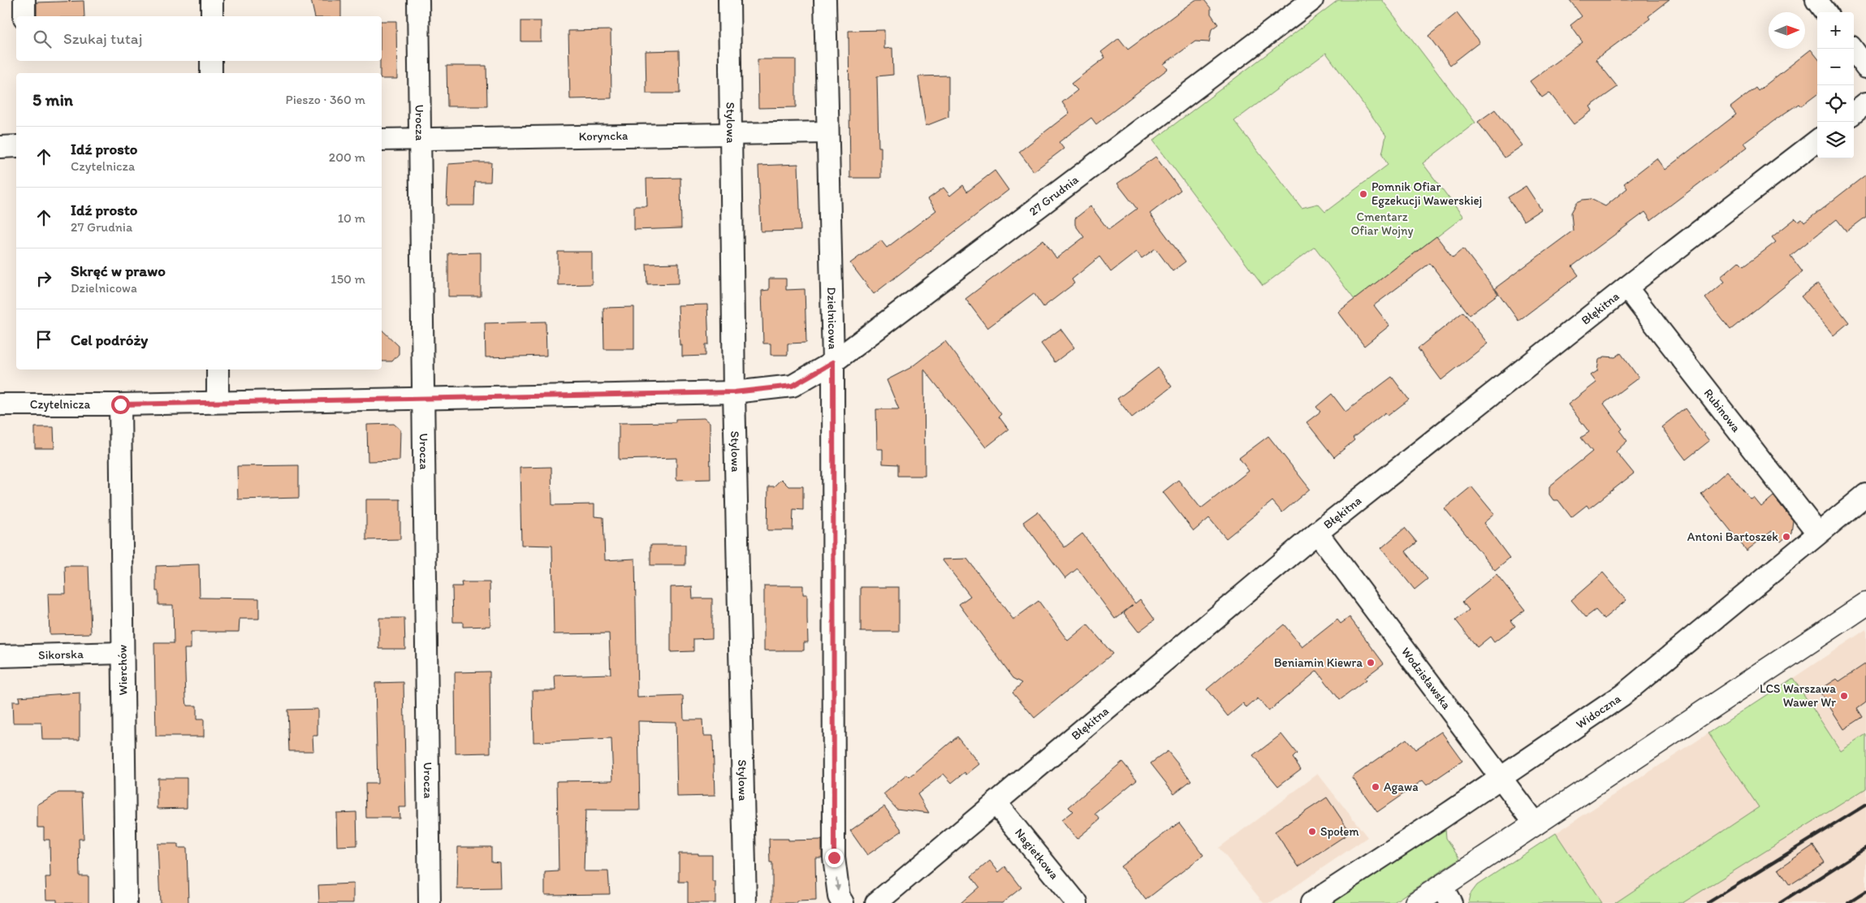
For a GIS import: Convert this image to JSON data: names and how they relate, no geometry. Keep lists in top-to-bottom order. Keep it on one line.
{"streets":{"street":["Urocza","Stylowa","Koryncka","27 Grudnia","Błękitna","Dzielnicowa","Czytelnicza","Rubinowa","Sikorska","Wierchów","Wodzisławska","Widoczna","Nagietkowa"]},"crossings":[["Urocza","Koryncka"],["Urocza","Czytelnicza"],["Stylowa","Koryncka"],["Stylowa","Czytelnicza"],["Koryncka","Dzielnicowa"],["27 Grudnia","Dzielnicowa"],["27 Grudnia","Czytelnicza"],["Błękitna","Rubinowa"],["Błękitna","Wodzisławska"],["Błękitna","Nagietkowa"],["Czytelnicza","Wierchów"],["Rubinowa","Widoczna"],["Sikorska","Wierchów"],["Wodzisławska","Widoczna"]],"one_way":["Dzielnicowa"],"parks":["Cmentarz Ofiar Wojny"],"places":["Pomnik Ofiar Egzekucji Wawerskiej","Antoni Bartoszek","Beniamin Kiewra","LCS Warszawa Wawer Wr","Agawa","Społem"],"north":"right","page":{"map_buttons":["+","−"],"search":"Szukaj tutaj","heading":["5 min","Pieszo · 360 m"],"list":[["Idź prosto","Czytelnicza","200 m"],["Idź prosto","27 Grudnia","10 m"],["Skręć w prawo","Dzielnicowa","150 m"],"Cel podróży"]}}
